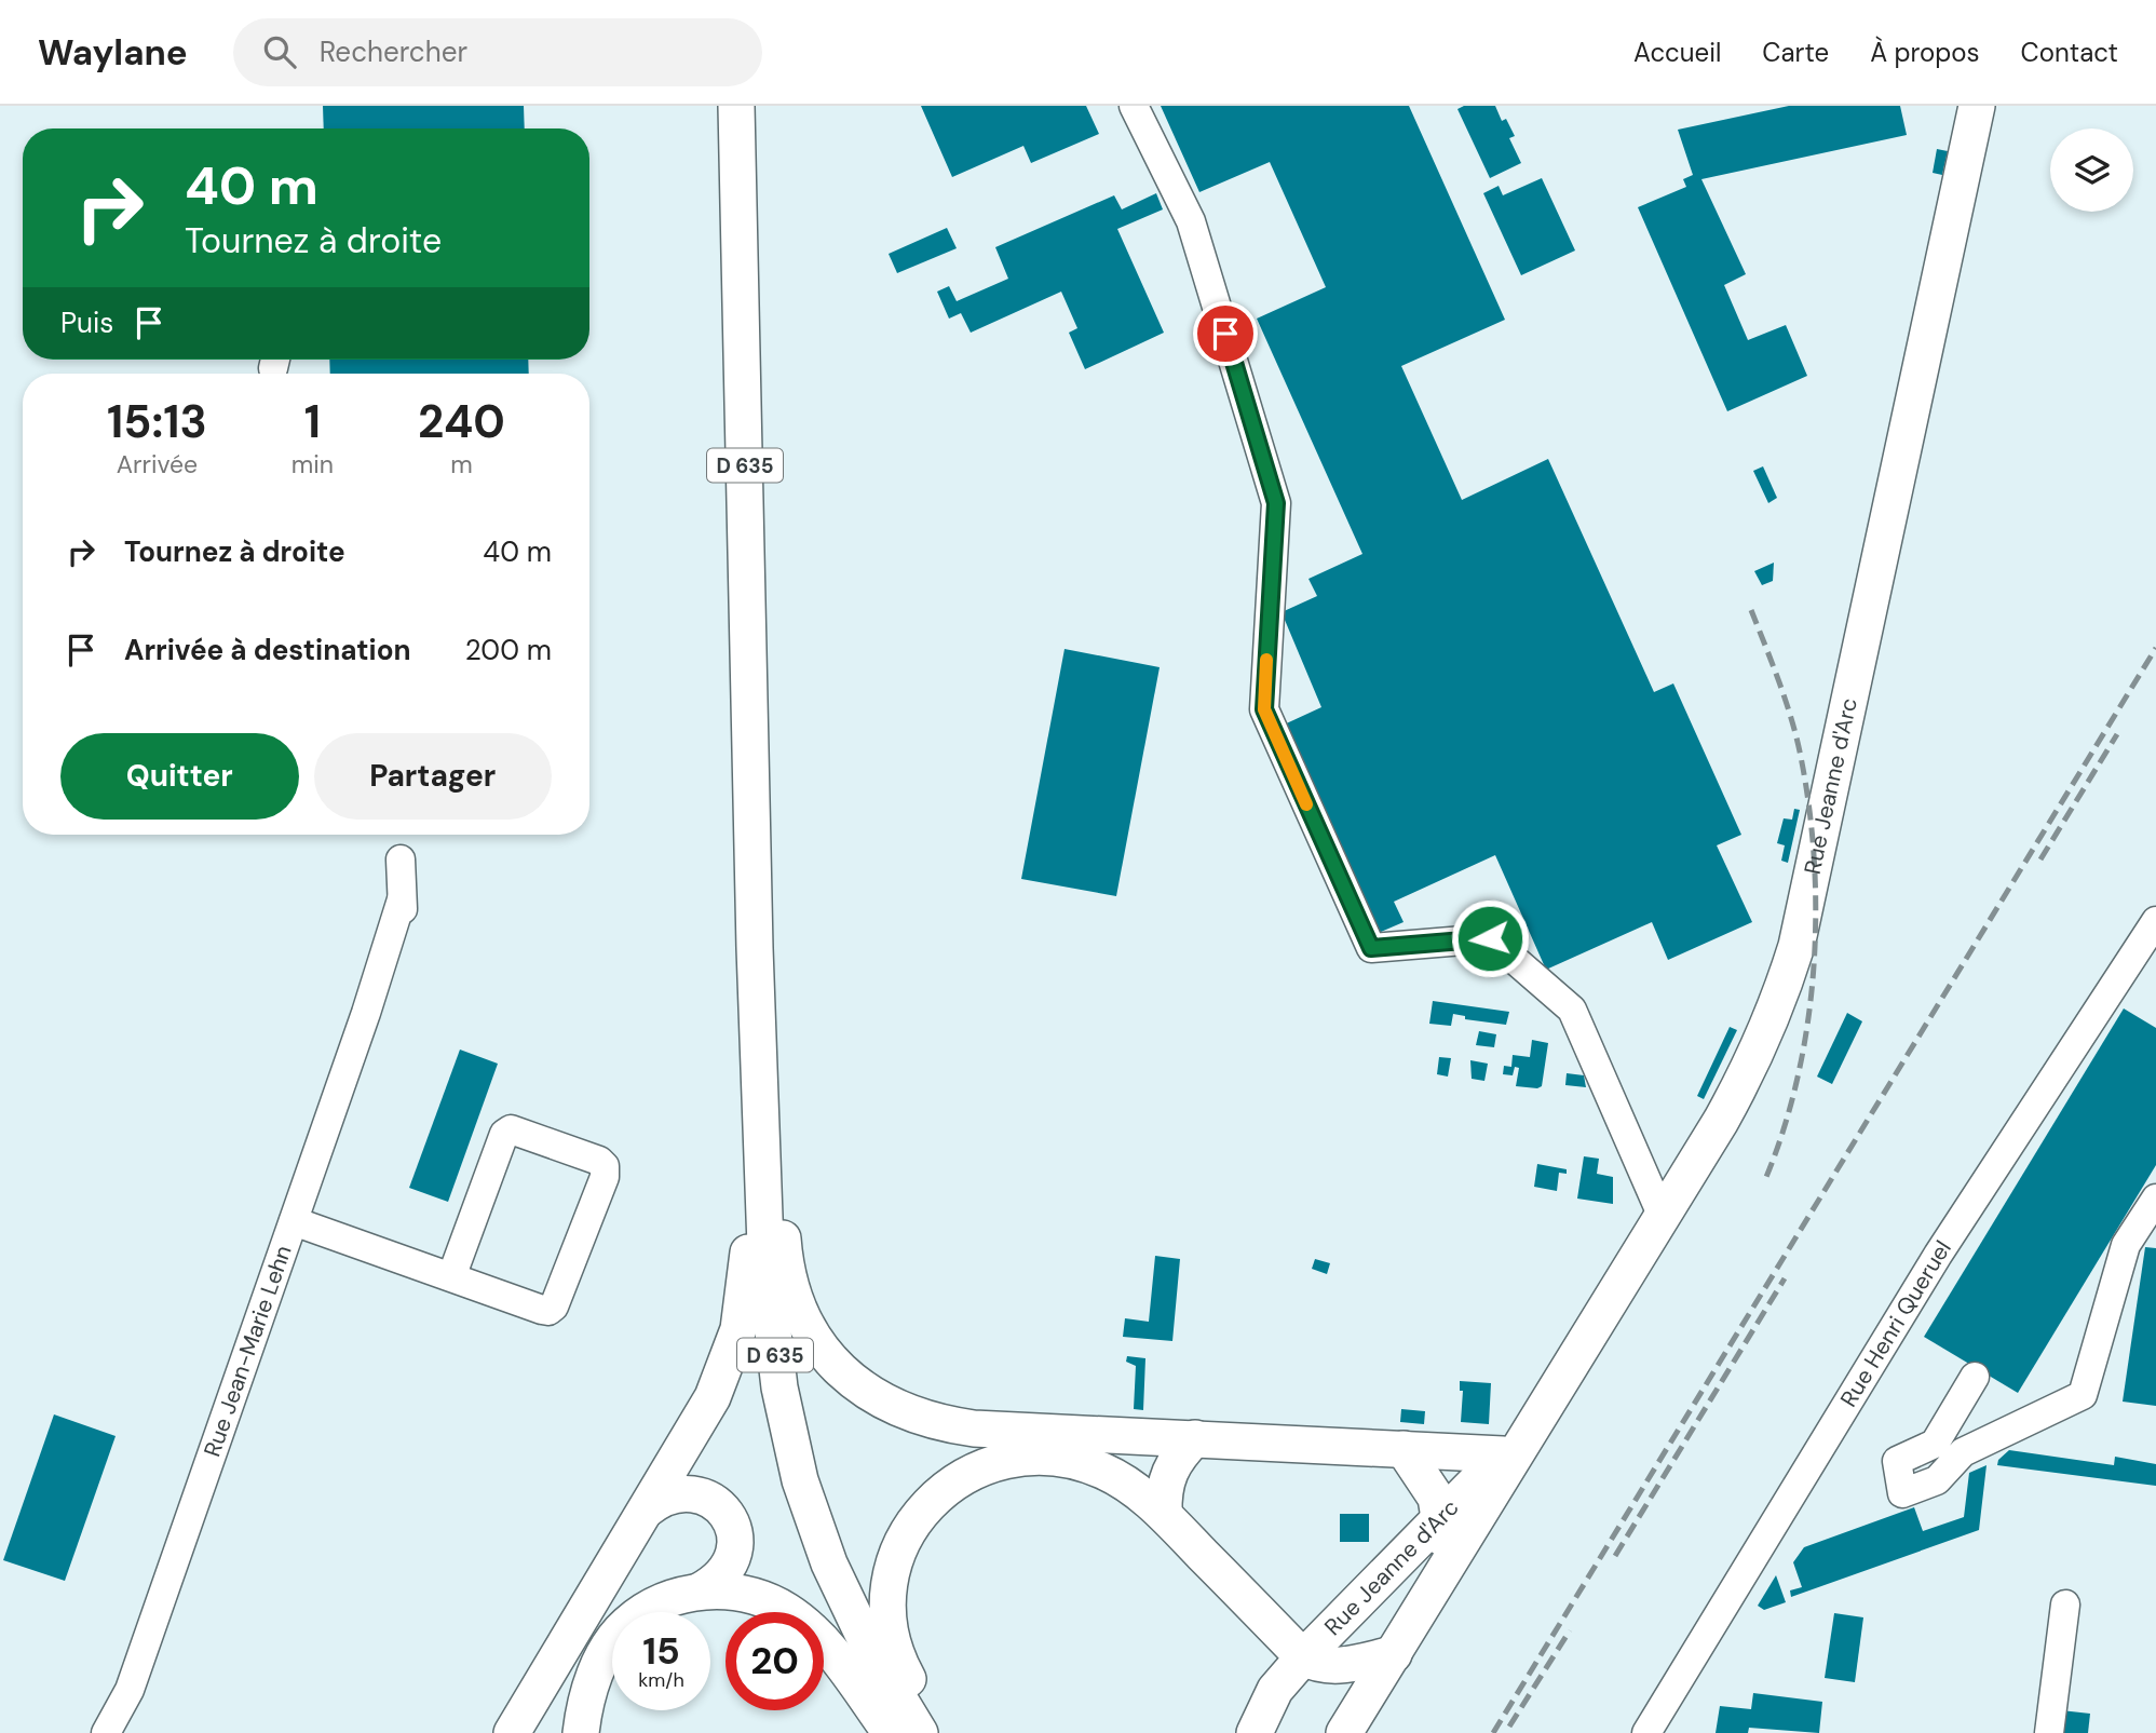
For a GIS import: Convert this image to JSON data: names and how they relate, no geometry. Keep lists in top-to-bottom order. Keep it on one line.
{"streets":{"main road":["D 635","Rue Jeanne d'Arc"],"street":["Rue Henri Queruel","Rue Jean-Marie Lehn"]},"page":{"header":"Waylane","search":"Rechercher","nav":["Accueil","Carte","À propos","Contact"],"turn":["40 m","Tournez à droite"],"then":"Puis","eta":["15:13","Arrivée","1","min","240","m"],"list":[{"name":"Tournez à droite","value":"40 m"},{"name":"Arrivée à destination","value":"200 m"}],"buttons":["Quitter","Partager"],"speed":"15 km/h","limit":"20"}}
